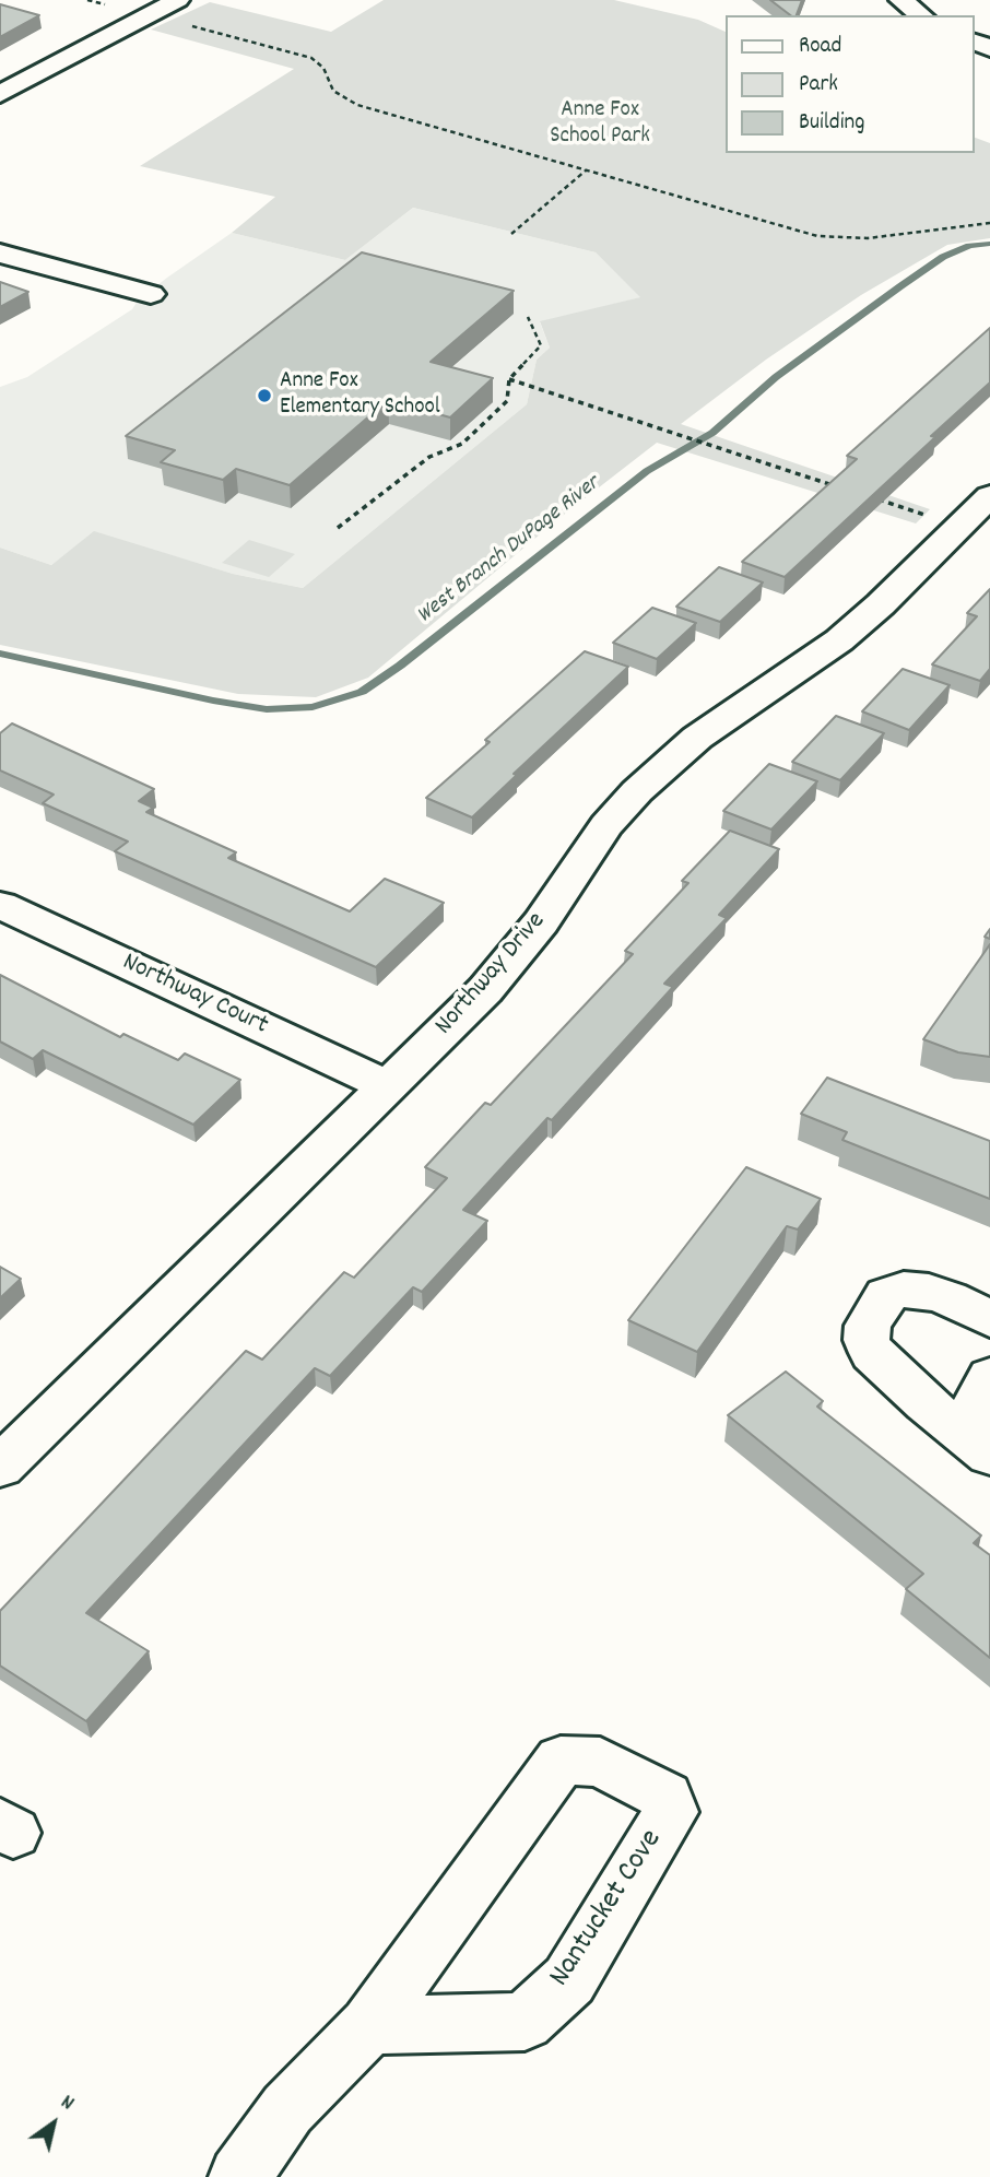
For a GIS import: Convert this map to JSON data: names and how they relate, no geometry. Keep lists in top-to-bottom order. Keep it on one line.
{"streets":{"street":["Northway Drive","Northway Court","Nantucket Cove"]},"crossings":[["Northway Drive","Northway Court"]],"water":["West Branch DuPage River"],"parks":["Anne Fox School Park"],"places":["Anne Fox Elementary School"],"legend":["Road","Park","Building"],"north":"top right"}
